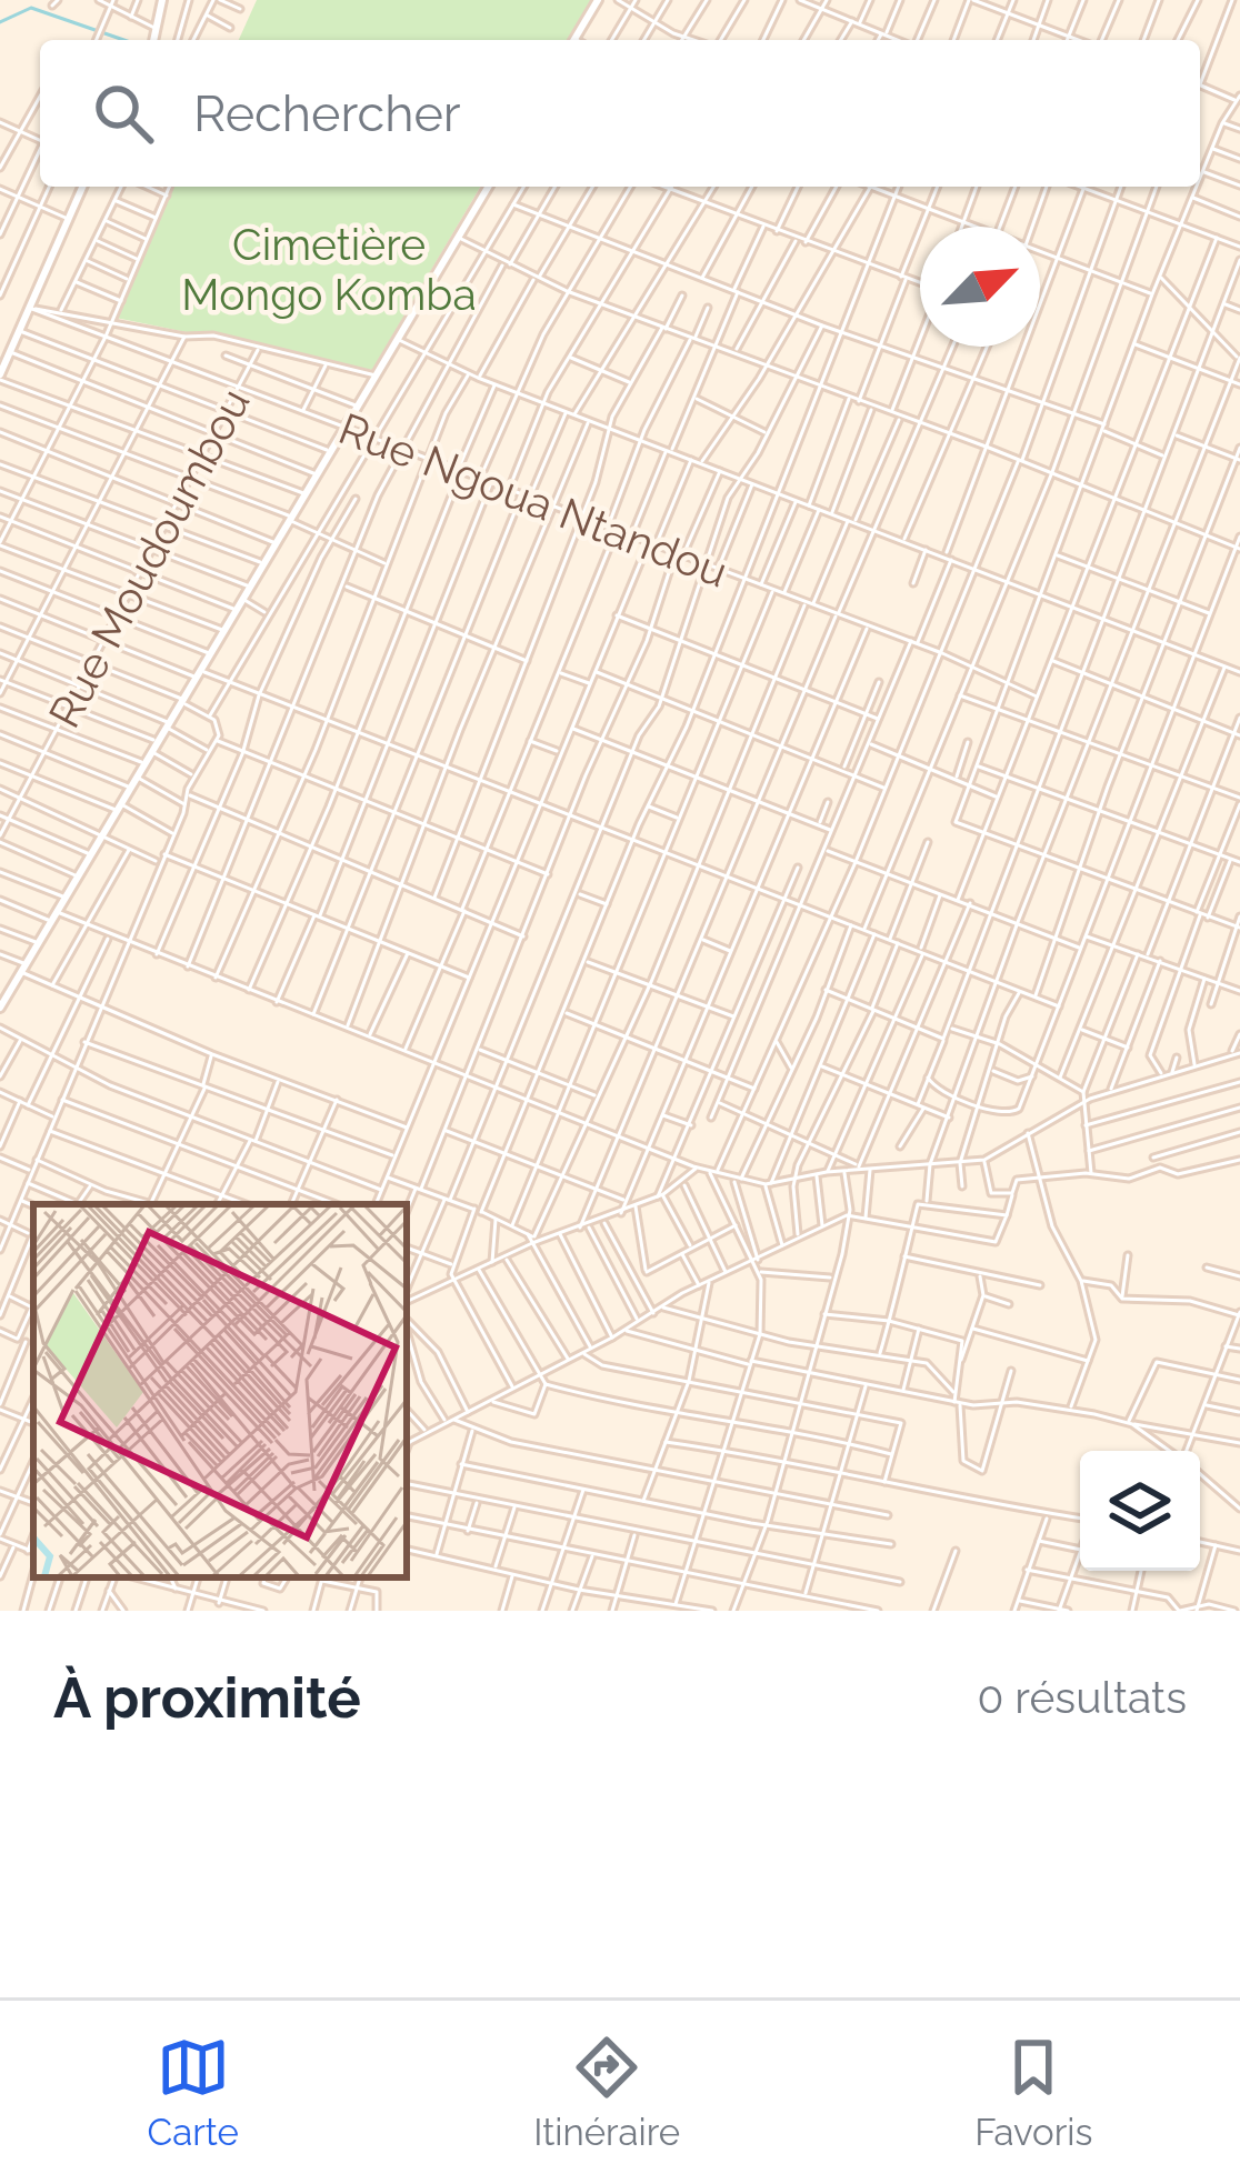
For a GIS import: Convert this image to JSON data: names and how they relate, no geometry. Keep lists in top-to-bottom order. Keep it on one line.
{"streets":{"street":["Rue Ngoua Ntandou","Rue Moudoumbou"]},"crossings":[["Rue Ngoua Ntandou","Rue Moudoumbou"]],"parks":["Cimetière Mongo Komba"],"north":"top right","page":{"search":"Rechercher","heading":["À proximité","0 résultats"],"nav":["Carte","Itinéraire","Favoris"]}}
